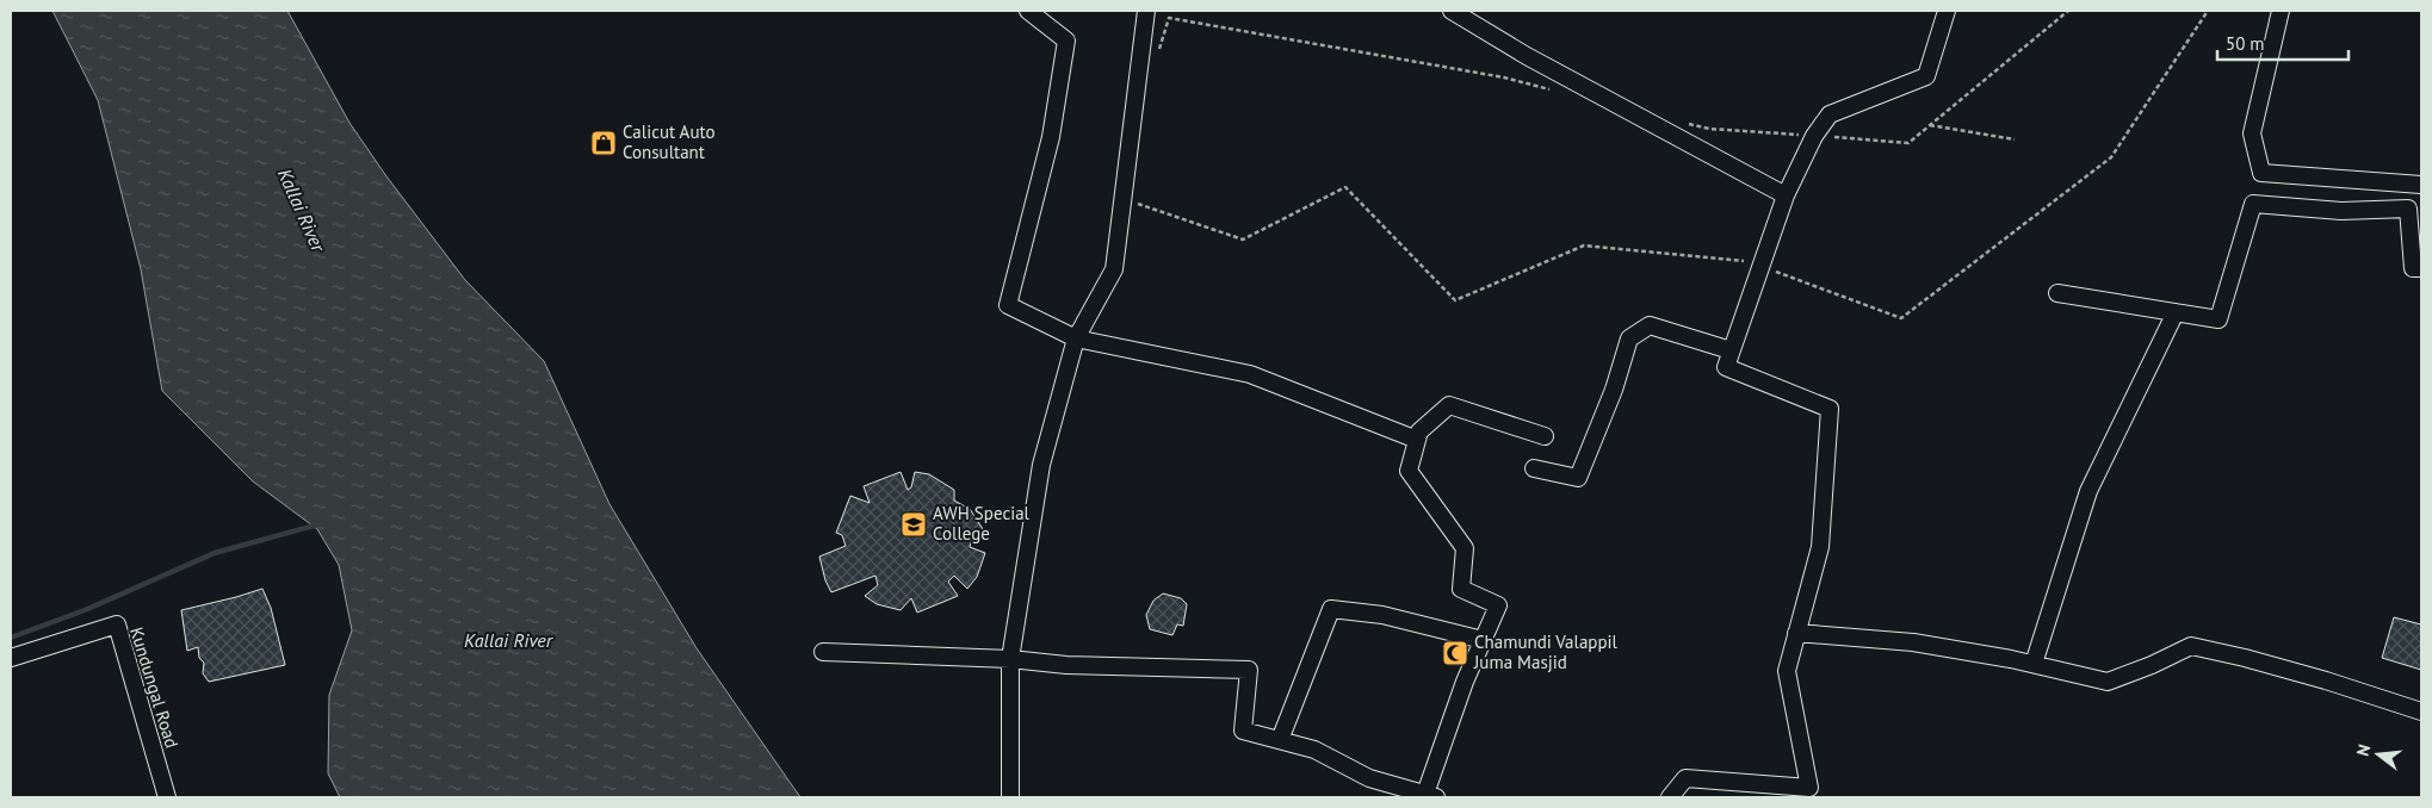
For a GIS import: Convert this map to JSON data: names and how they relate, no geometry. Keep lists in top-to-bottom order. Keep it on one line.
{"streets":{"street":["Kundungal Road"]},"water":["Kallai River"],"places":{"shop":["Calicut Auto Consultant"],"school or university":["AWH Special College"],"mosque":["Chamundi Valappil Juma Masjid"]},"scale_bar":"50 m","north":"left"}
